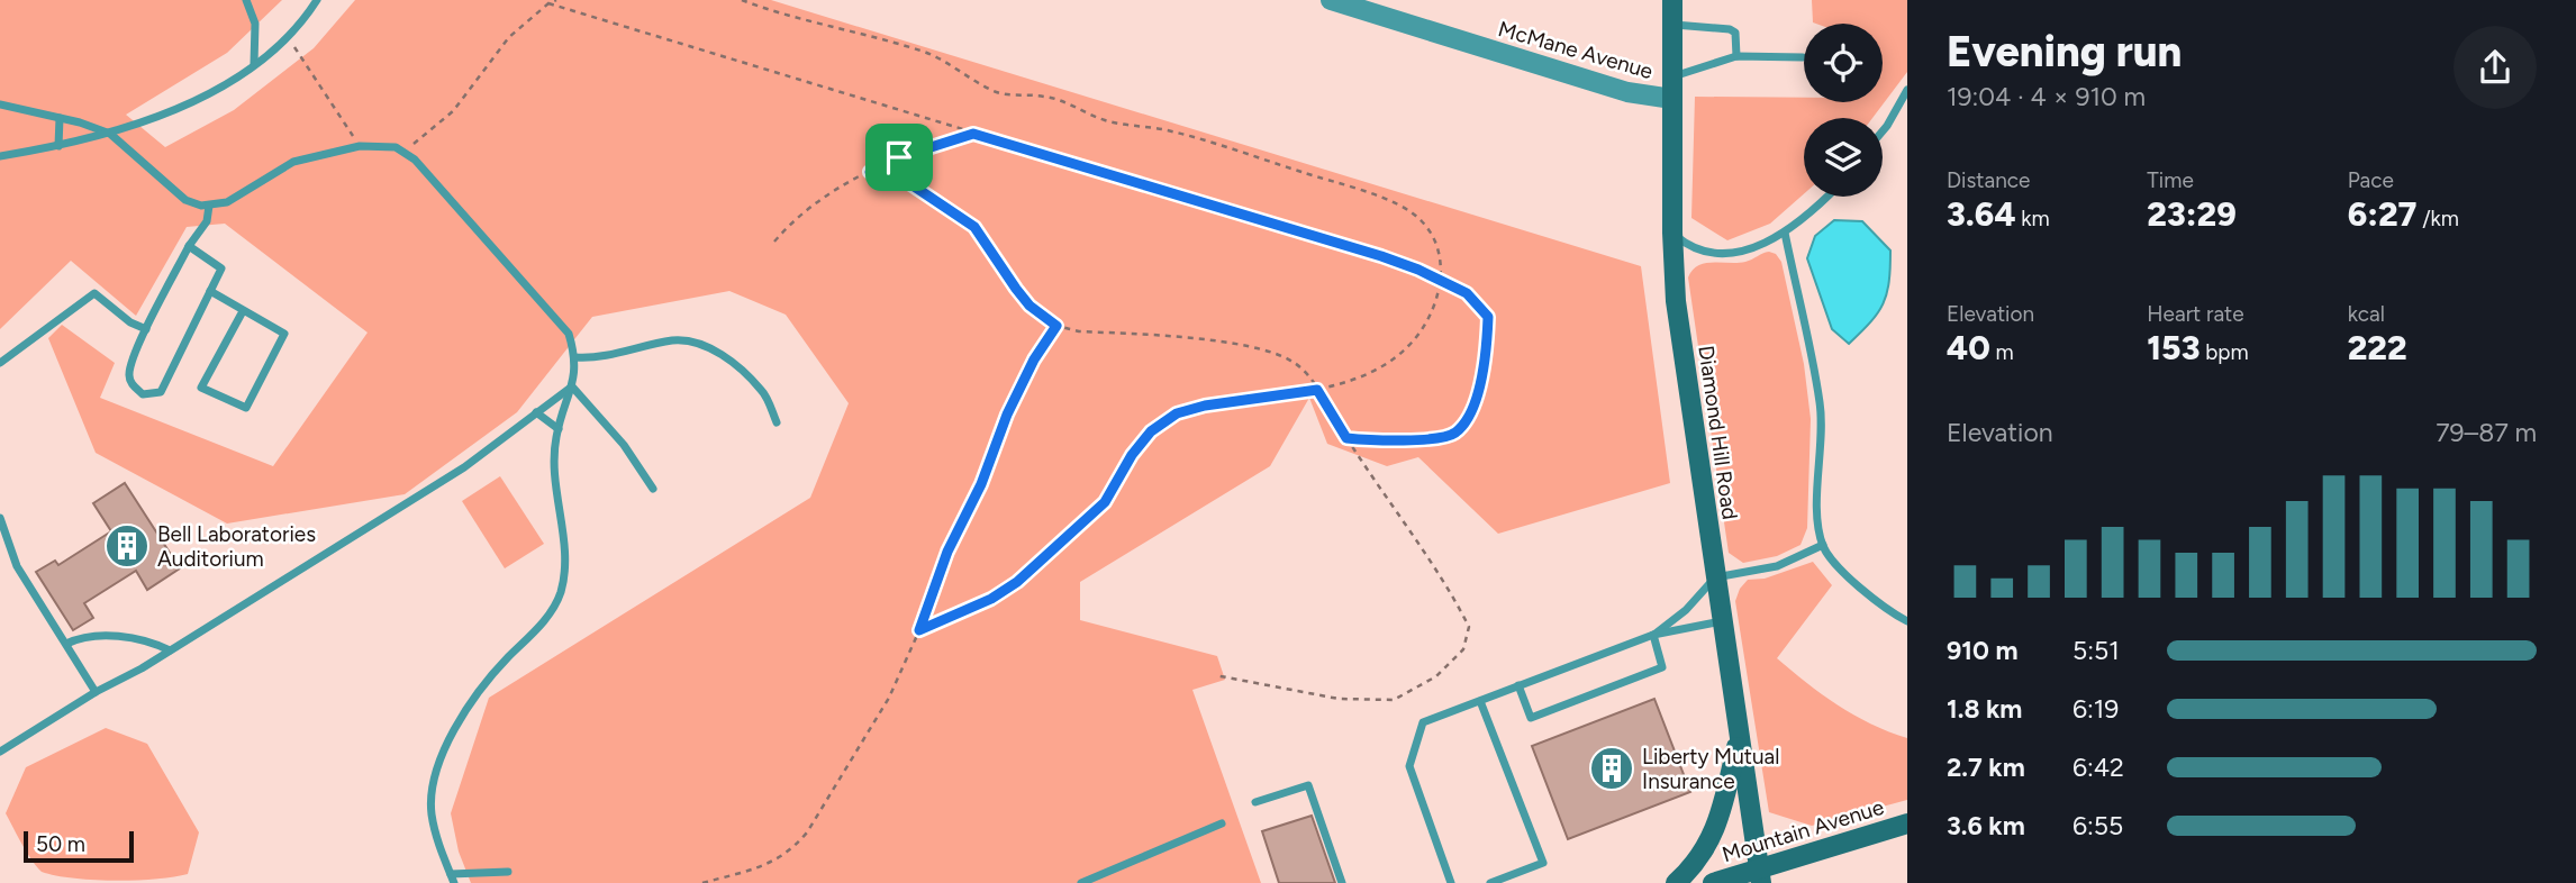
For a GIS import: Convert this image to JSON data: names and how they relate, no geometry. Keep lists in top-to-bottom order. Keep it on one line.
{"streets":{"main road":["Diamond Hill Road","Mountain Avenue"],"street":["McMane Avenue"]},"crossings":[["McMane Avenue","Diamond Hill Road"],["Diamond Hill Road","Mountain Avenue"]],"places":{"building":["Bell Laboratories Auditorium","Liberty Mutual Insurance"]},"scale_bar":"50 m","page":{"heading":["Evening run","19:04 · 4 × 910 m"],"stats":[["Distance","3.64 km"],["Time","23:29"],["Pace","6:27 /km"],["Elevation","40 m"],["Heart rate","153 bpm"],["kcal","222"]],"chart":["Elevation","79–87 m"],"list":[{"name":"910 m","note":"5:51"},{"name":"1.8 km","note":"6:19"},{"name":"2.7 km","note":"6:42"},{"name":"3.6 km","note":"6:55"}],"scale":"50 m"}}
